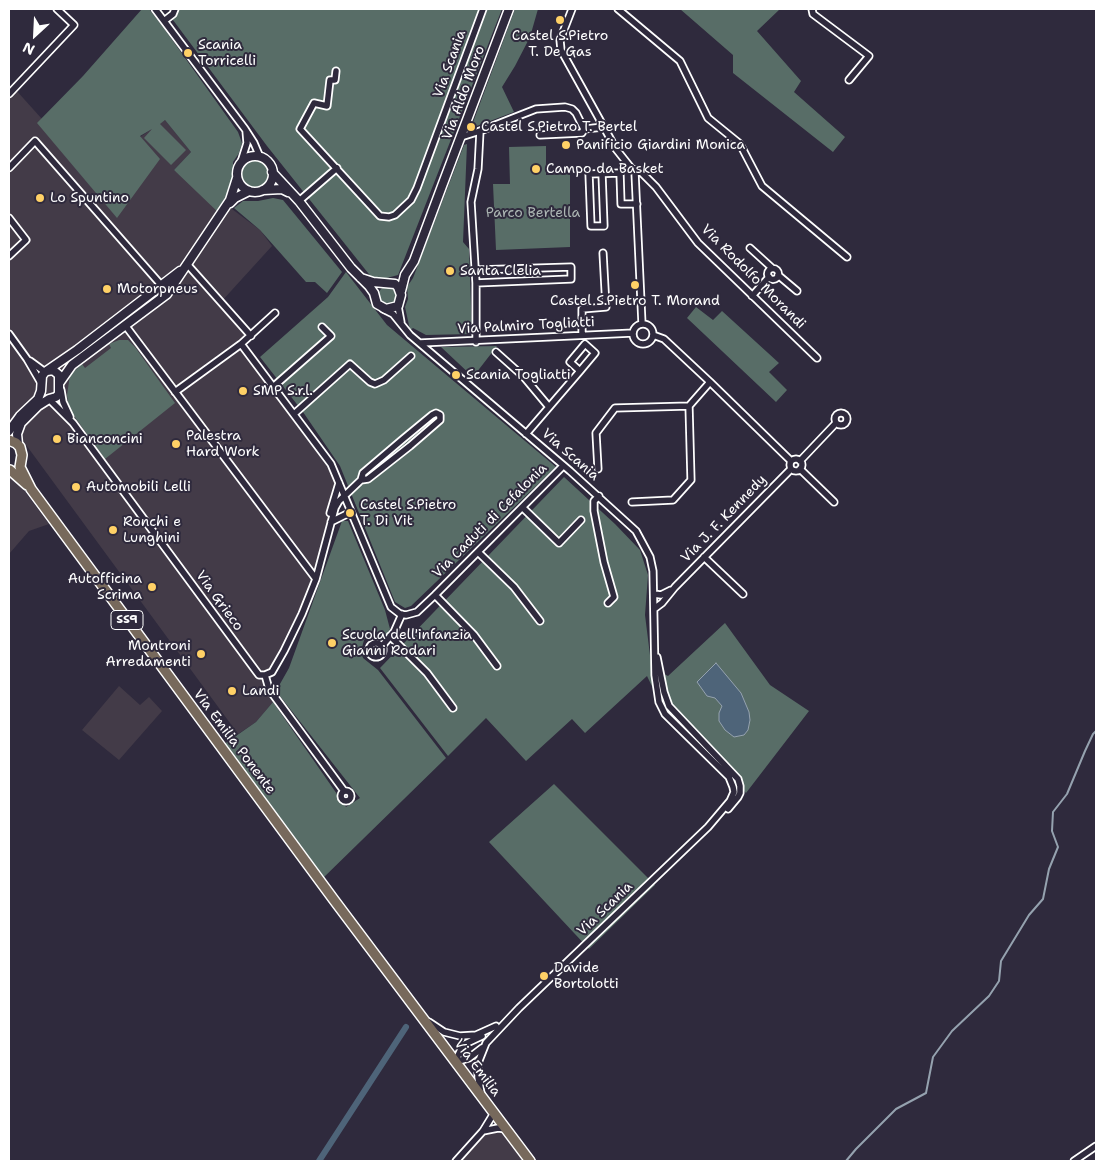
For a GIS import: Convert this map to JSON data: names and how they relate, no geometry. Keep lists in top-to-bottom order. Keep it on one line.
{"streets":{"main road":["Via Scania","Via Aldo Moro","SS9","Via Emilia Ponente","Via Emilia"],"street":["Via Rodolfo Morandi","Via Palmiro Togliatti","Via J. F. Kennedy","Via Caduti di Cefalonia","Via Grieco"]},"crossings":[["Via Scania","Via Aldo Moro"],["Via Scania","Via Palmiro Togliatti"],["Via Scania","Via J. F. Kennedy"],["Via Scania","Via Caduti di Cefalonia"],["Via Scania","Via Emilia Ponente"],["Via Scania","Via Emilia"],["SS9","Via Emilia Ponente"],["Via Emilia Ponente","Via Emilia"]],"parks":["Parco Bertella"],"places":["Castel S.Pietro T. De Gas","Scania Torricelli","Castel S.Pietro T. Bertel","Panificio Giardini Monica","Campo da Basket","Lo Spuntino","Santa Clelia","Castel S.Pietro T. Morand","Motorpneus","Scania Togliatti","SMP S.r.l.","Bianconcini","Palestra Hard Work","Automobili Lelli","Castel S.Pietro T. Di Vit","Ronchi e Lunghini","Autofficina Scrima","Scuola dell'infanzia Gianni Rodari","Montroni Arredamenti","Landi","Davide Bortolotti"],"north":"bottom left"}
